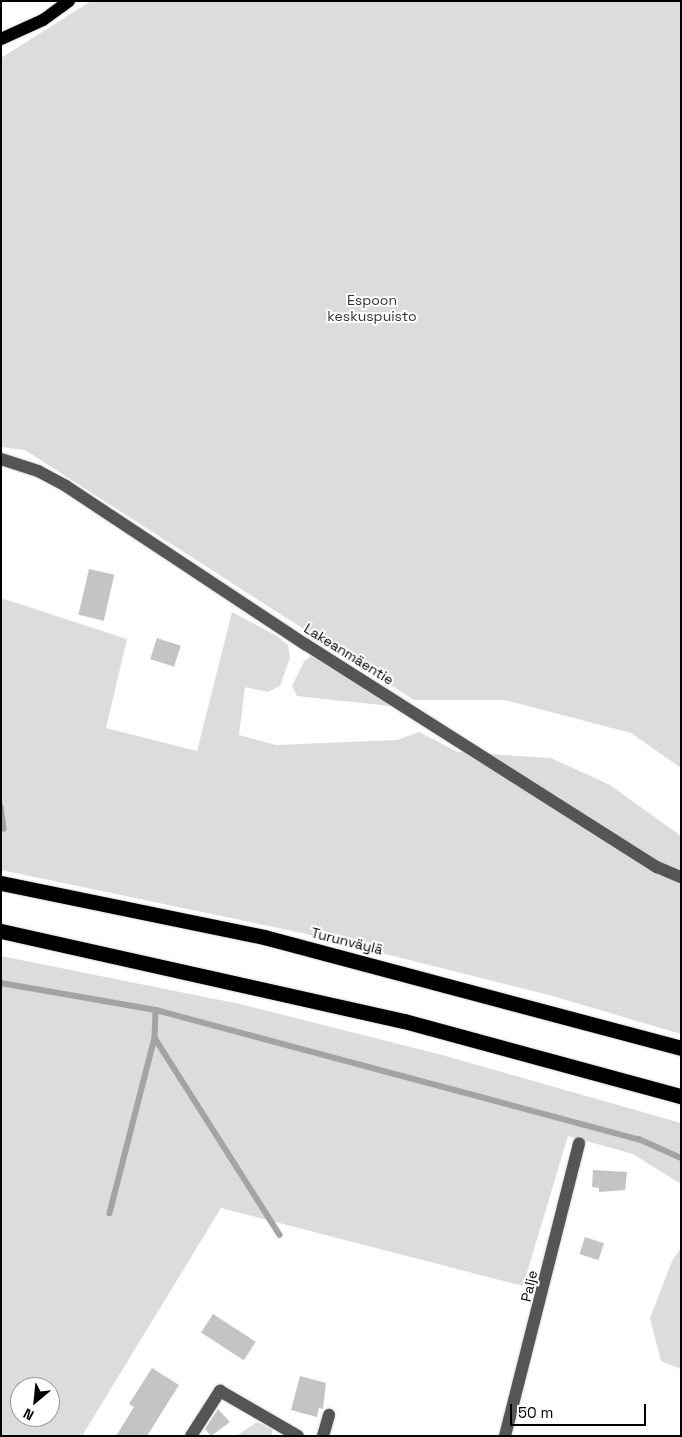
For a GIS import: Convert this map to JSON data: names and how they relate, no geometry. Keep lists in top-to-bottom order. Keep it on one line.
{"streets":{"highway":["Turunväylä"],"street":["Lakeanmäentie","Palje"]},"parks":["Espoon keskuspuisto"],"scale_bar":"50 m","north":"bottom left"}
